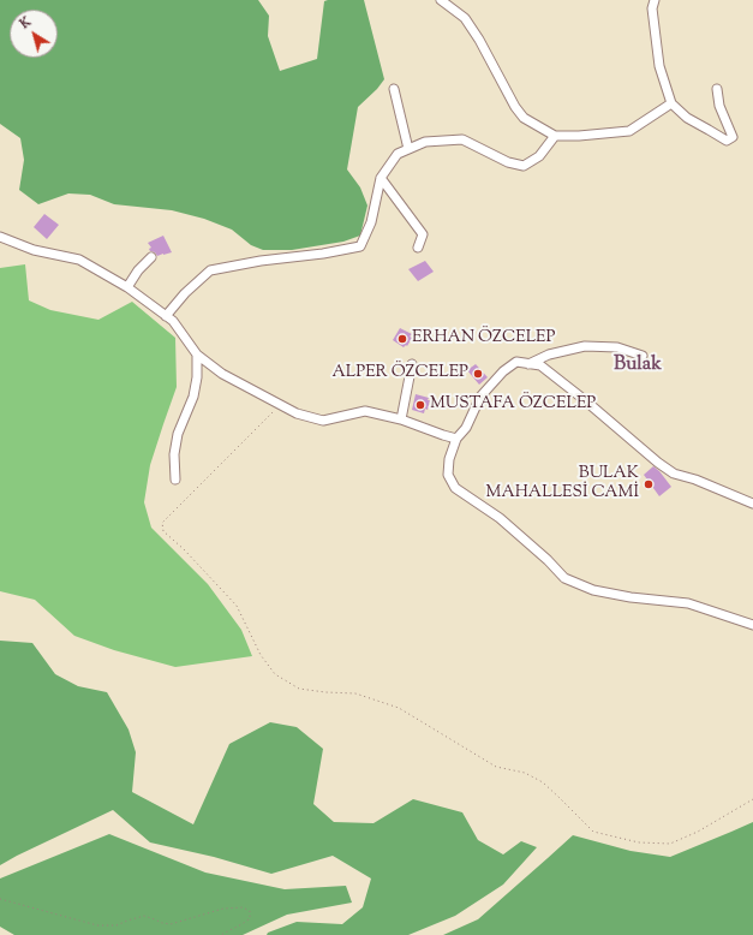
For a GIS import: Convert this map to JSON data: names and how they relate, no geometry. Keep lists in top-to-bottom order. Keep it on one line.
{"districts":["Bulak"],"places":["ERHAN ÖZCELEP","ALPER ÖZCELEP","MUSTAFA ÖZCELEP","BULAK MAHALLESİ CAMİ"],"north":"top left"}
